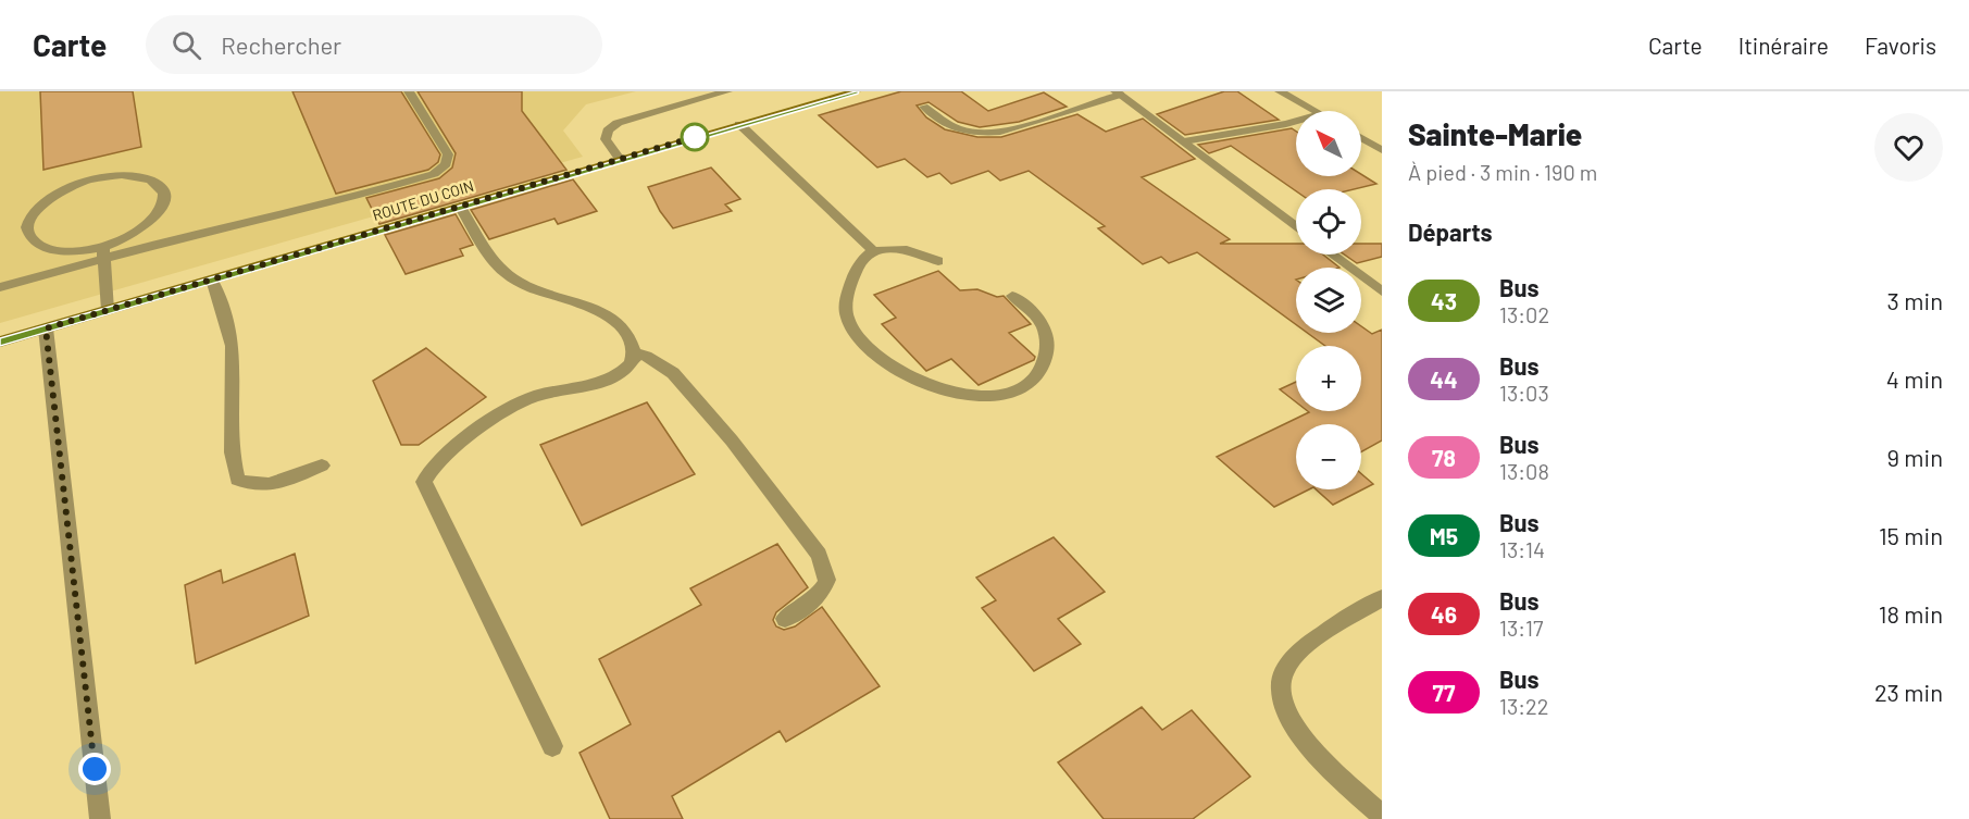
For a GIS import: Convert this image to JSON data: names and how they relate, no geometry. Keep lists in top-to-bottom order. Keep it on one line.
{"streets":{"main road":["ROUTE DU COIN"]},"lines":["bus line 43"],"north":"top left","page":{"header":"Carte","search":"Rechercher","nav":["Carte","Itinéraire","Favoris"],"heading":[["Sainte-Marie","À pied · 3 min · 190 m"],"Départs"],"map_buttons":["+","−"],"list":[{"mark":"43","name":"Bus","note":"13:02","value":"3 min"},{"mark":"44","name":"Bus","note":"13:03","value":"4 min"},{"mark":"78","name":"Bus","note":"13:08","value":"9 min"},{"mark":"M5","name":"Bus","note":"13:14","value":"15 min"},{"mark":"46","name":"Bus","note":"13:17","value":"18 min"},{"mark":"77","name":"Bus","note":"13:22","value":"23 min"}]}}
